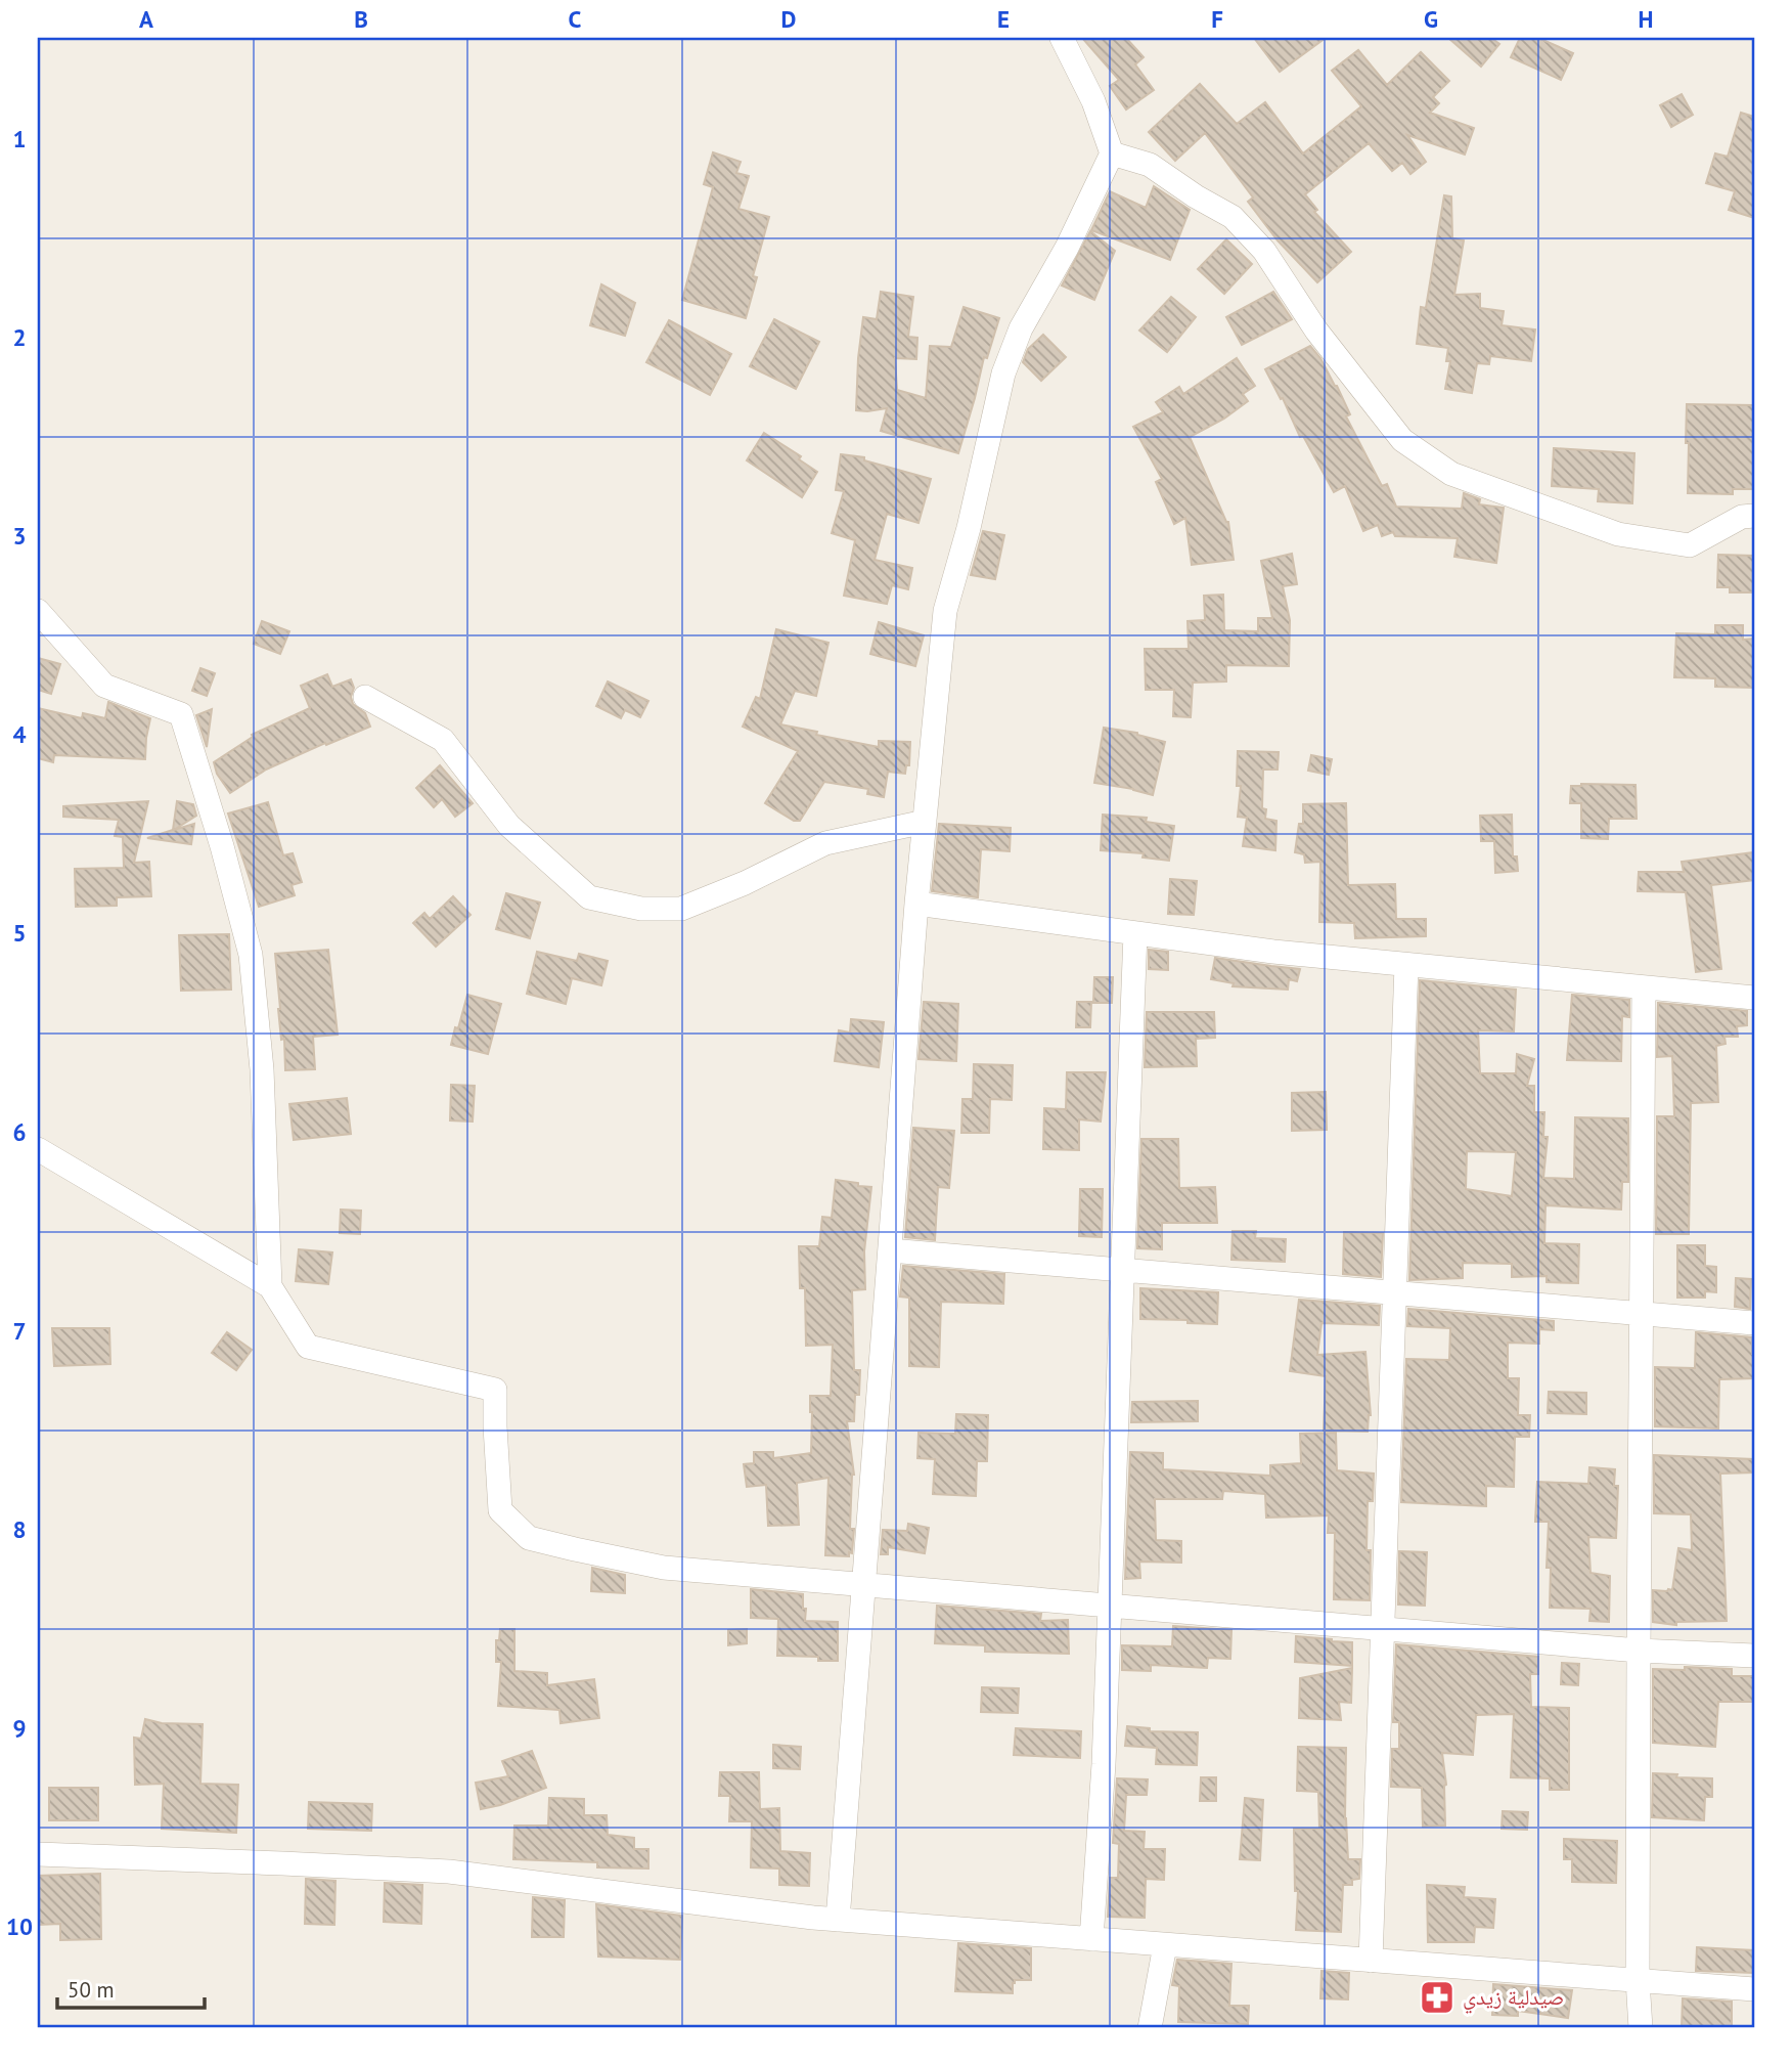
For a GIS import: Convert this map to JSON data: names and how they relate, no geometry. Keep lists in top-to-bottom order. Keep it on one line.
{"places":{"pharmacy":["صيدلية زيدي"]},"scale_bar":"50 m","grid":{"columns":["A","B","C","D","E","F","G","H"],"rows":["1","2","3","4","5","6","7","8","9","10"]}}
